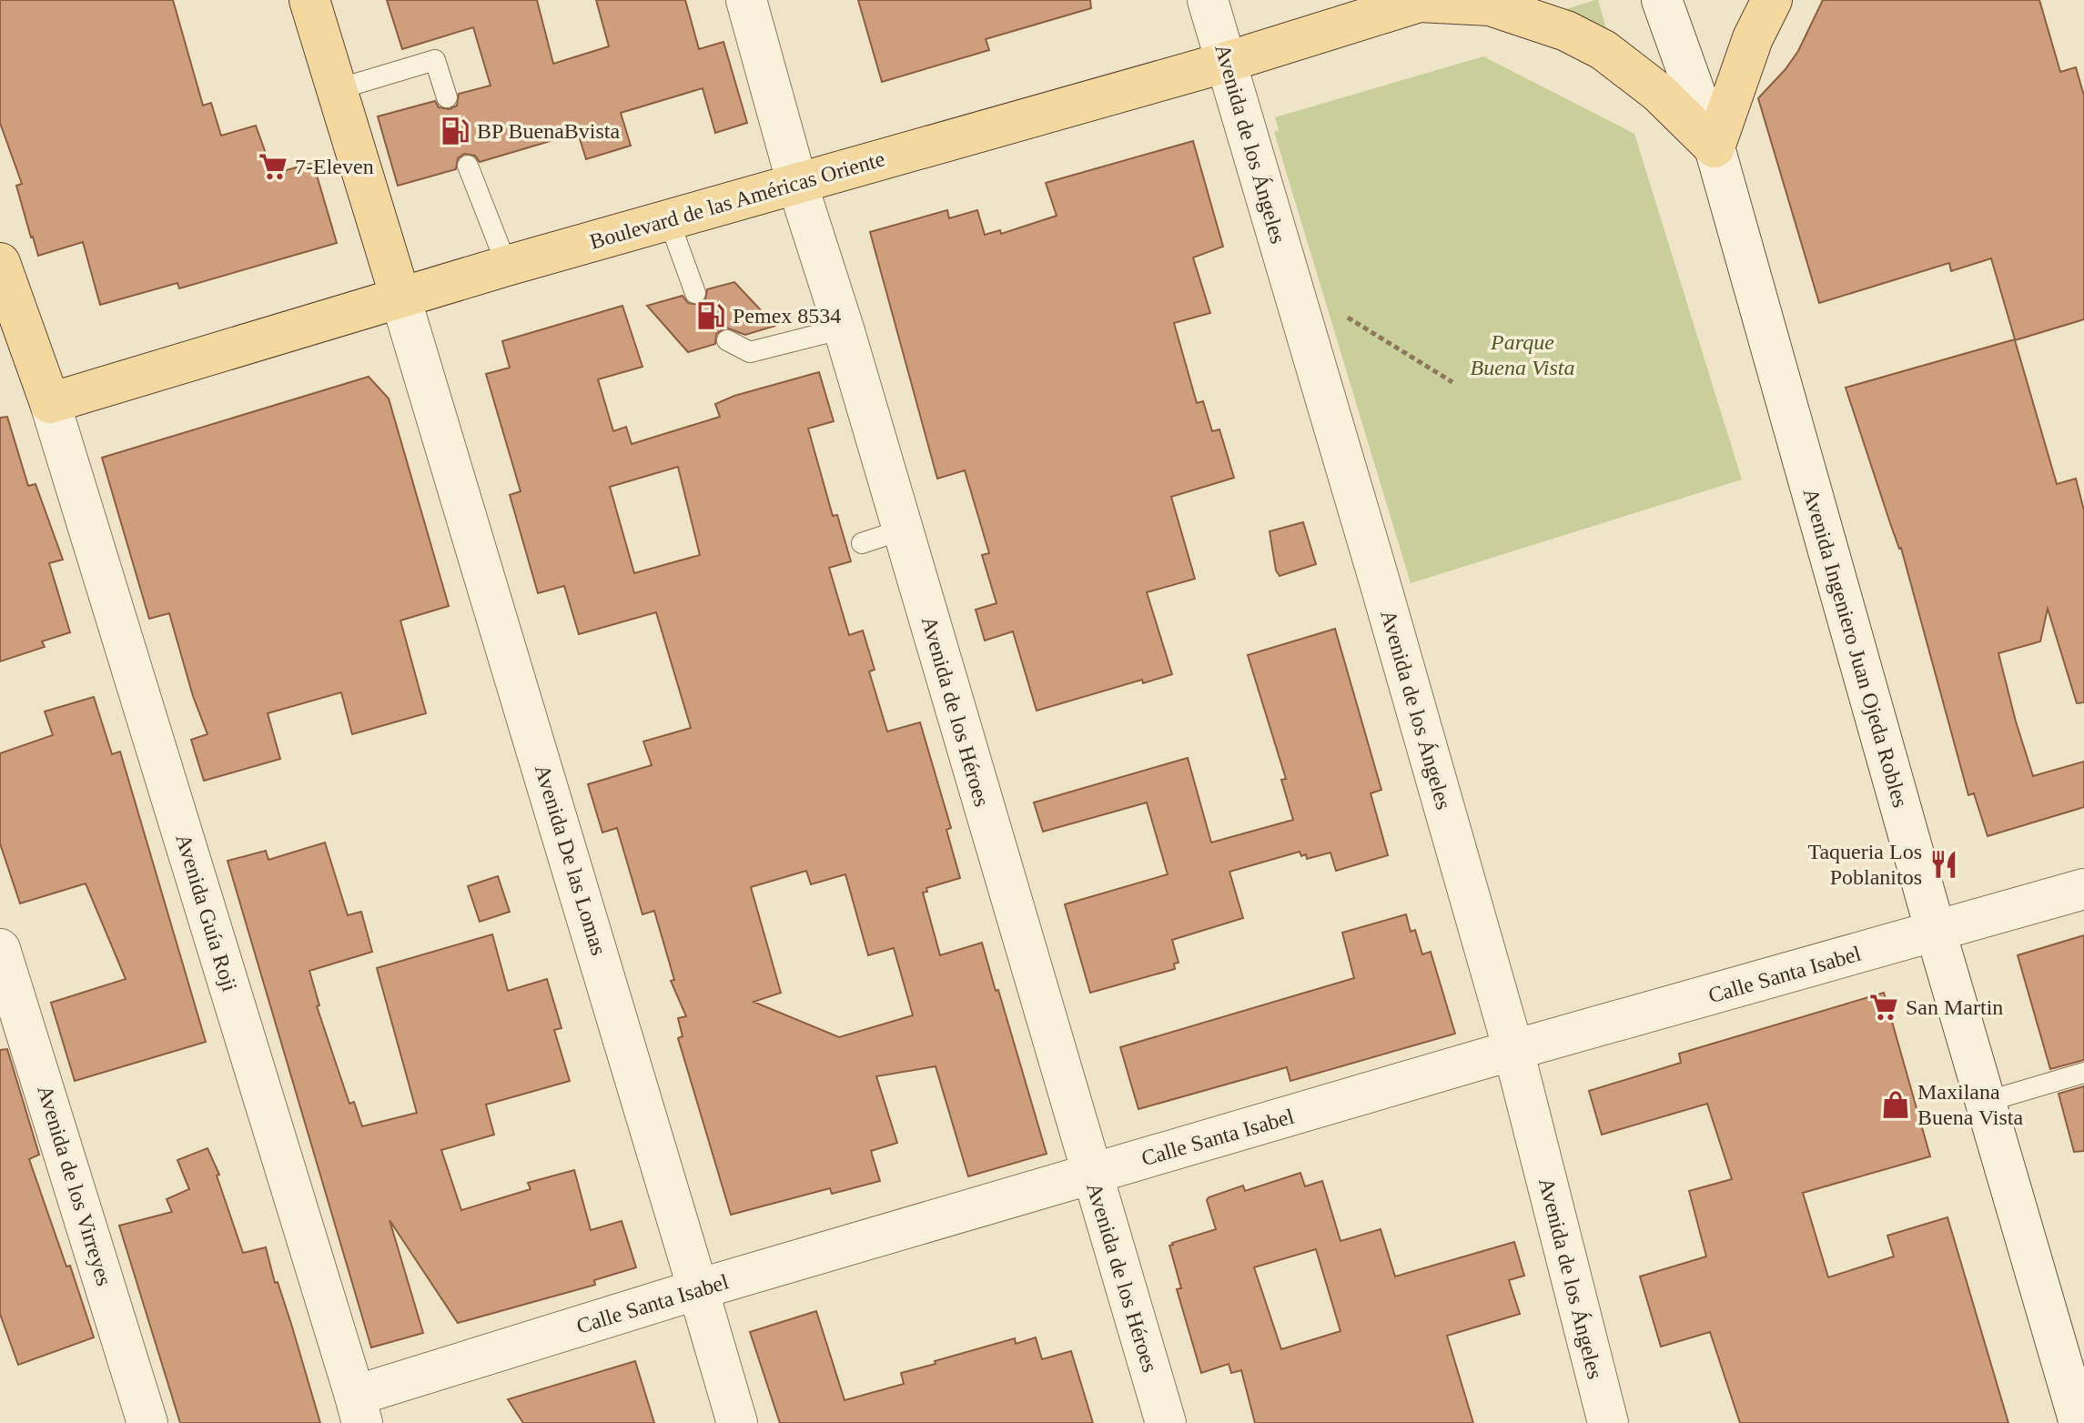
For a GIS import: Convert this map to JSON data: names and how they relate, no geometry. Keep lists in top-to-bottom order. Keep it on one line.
{"streets":{"main road":["Boulevard de las Américas Oriente"],"street":["Avenida de los Ángeles","Avenida Ingeniero Juan Ojeda Robles","Avenida de los Héroes","Avenida De las Lomas","Avenida Guía Roji","Calle Santa Isabel","Avenida de los Virreyes"]},"crossings":[["Avenida de los Ángeles","Boulevard de las Américas Oriente"],["Avenida de los Ángeles","Calle Santa Isabel"],["Boulevard de las Américas Oriente","Avenida de los Héroes"],["Boulevard de las Américas Oriente","Avenida De las Lomas"],["Boulevard de las Américas Oriente","Avenida Guía Roji"],["Avenida Ingeniero Juan Ojeda Robles","Calle Santa Isabel"],["Avenida de los Héroes","Calle Santa Isabel"],["Avenida De las Lomas","Calle Santa Isabel"],["Avenida Guía Roji","Calle Santa Isabel"]],"parks":["Parque Buena Vista"],"places":{"fuel station":["BP BuenaBvista","Pemex 8534"],"supermarket":["7-Eleven","San Martin"],"restaurant":["Taqueria Los Poblanitos"],"shop":["Maxilana Buena Vista"]}}
